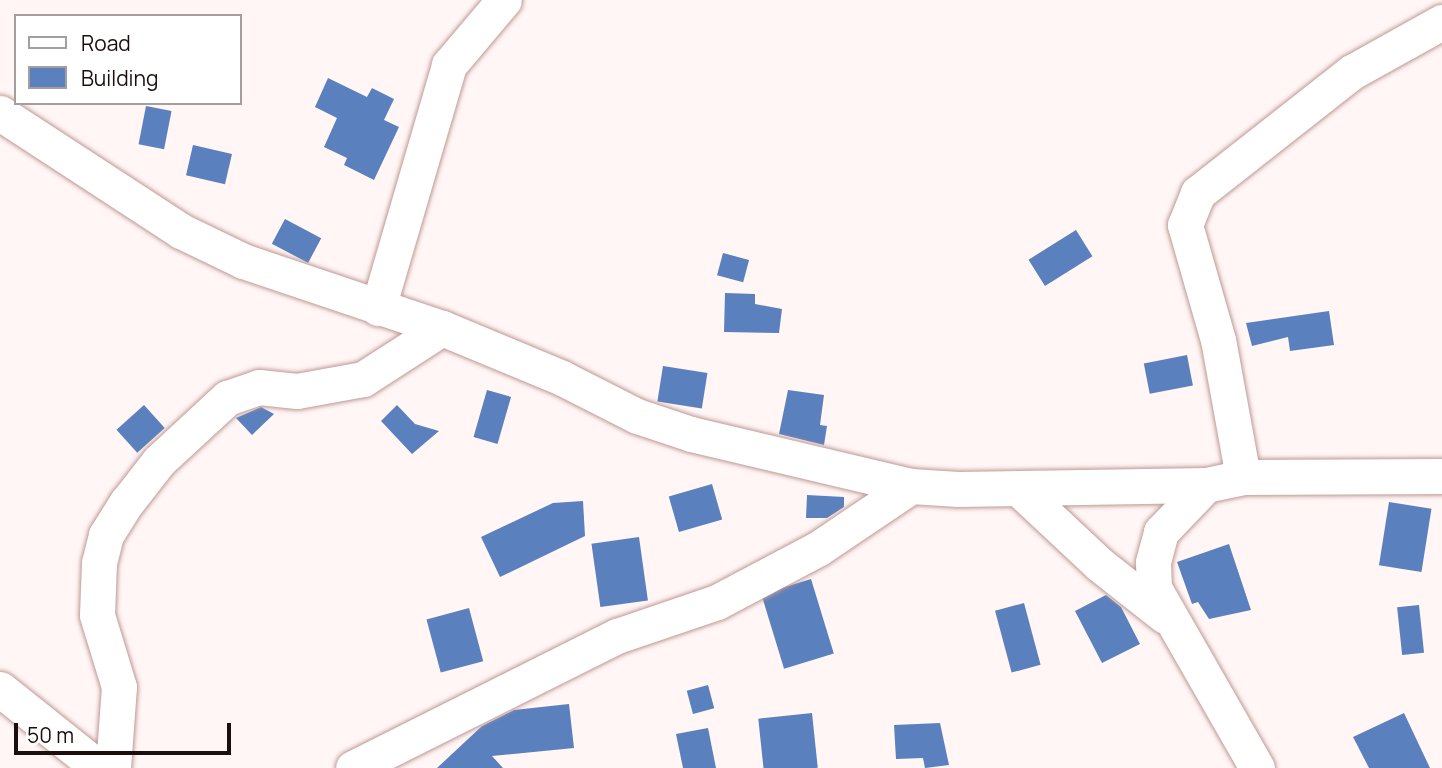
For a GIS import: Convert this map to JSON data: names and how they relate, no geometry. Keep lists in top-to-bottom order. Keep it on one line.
{"legend":["Road","Building"],"scale_bar":"50 m"}
